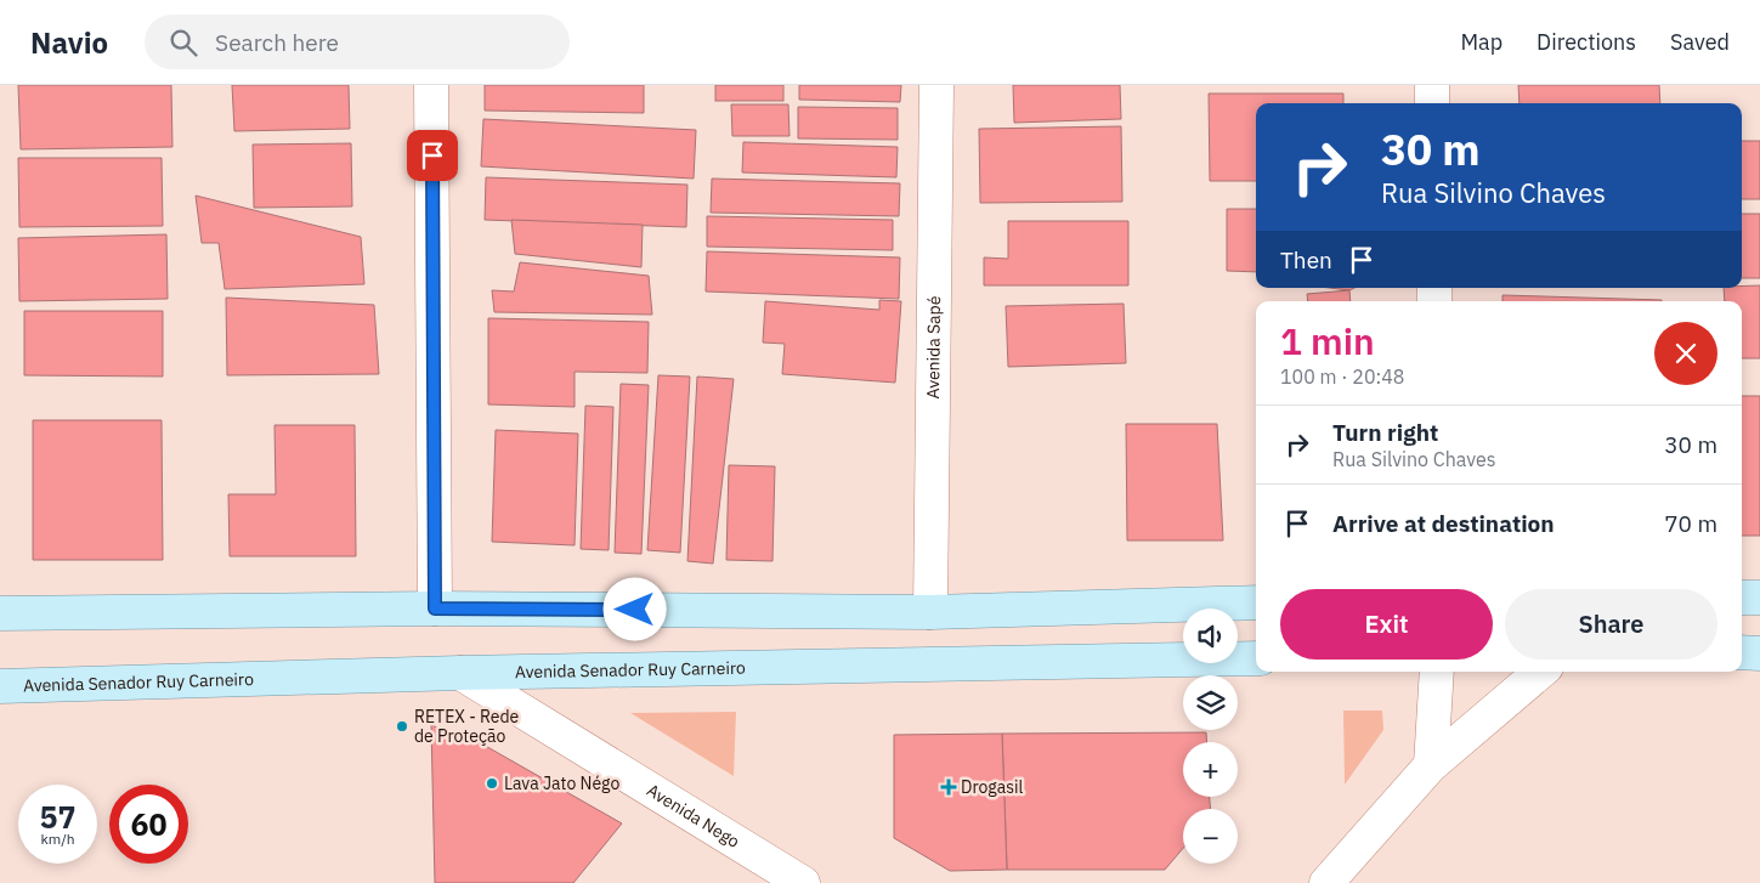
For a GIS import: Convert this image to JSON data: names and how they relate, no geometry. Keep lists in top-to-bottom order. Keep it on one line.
{"streets":{"main road":["Avenida Senador Ruy Carneiro"],"street":["Avenida Sapé","Avenida Nego"]},"crossings":[["Avenida Senador Ruy Carneiro","Avenida Nego"]],"places":{"other":["RETEX - Rede de Proteção","Lava Jato Négo"],"health":["Drogasil"]},"page":{"header":"Navio","search":"Search here","nav":["Map","Directions","Saved"],"turn":["30 m","Rua Silvino Chaves"],"then":"Then","heading":["1 min","100 m · 20:48"],"list":[{"name":"Turn right","note":"Rua Silvino Chaves","value":"30 m"},{"name":"Arrive at destination","value":"70 m"}],"buttons":["Exit","Share"],"map_buttons":["+","−"],"speed":"57 km/h","limit":"60"}}
